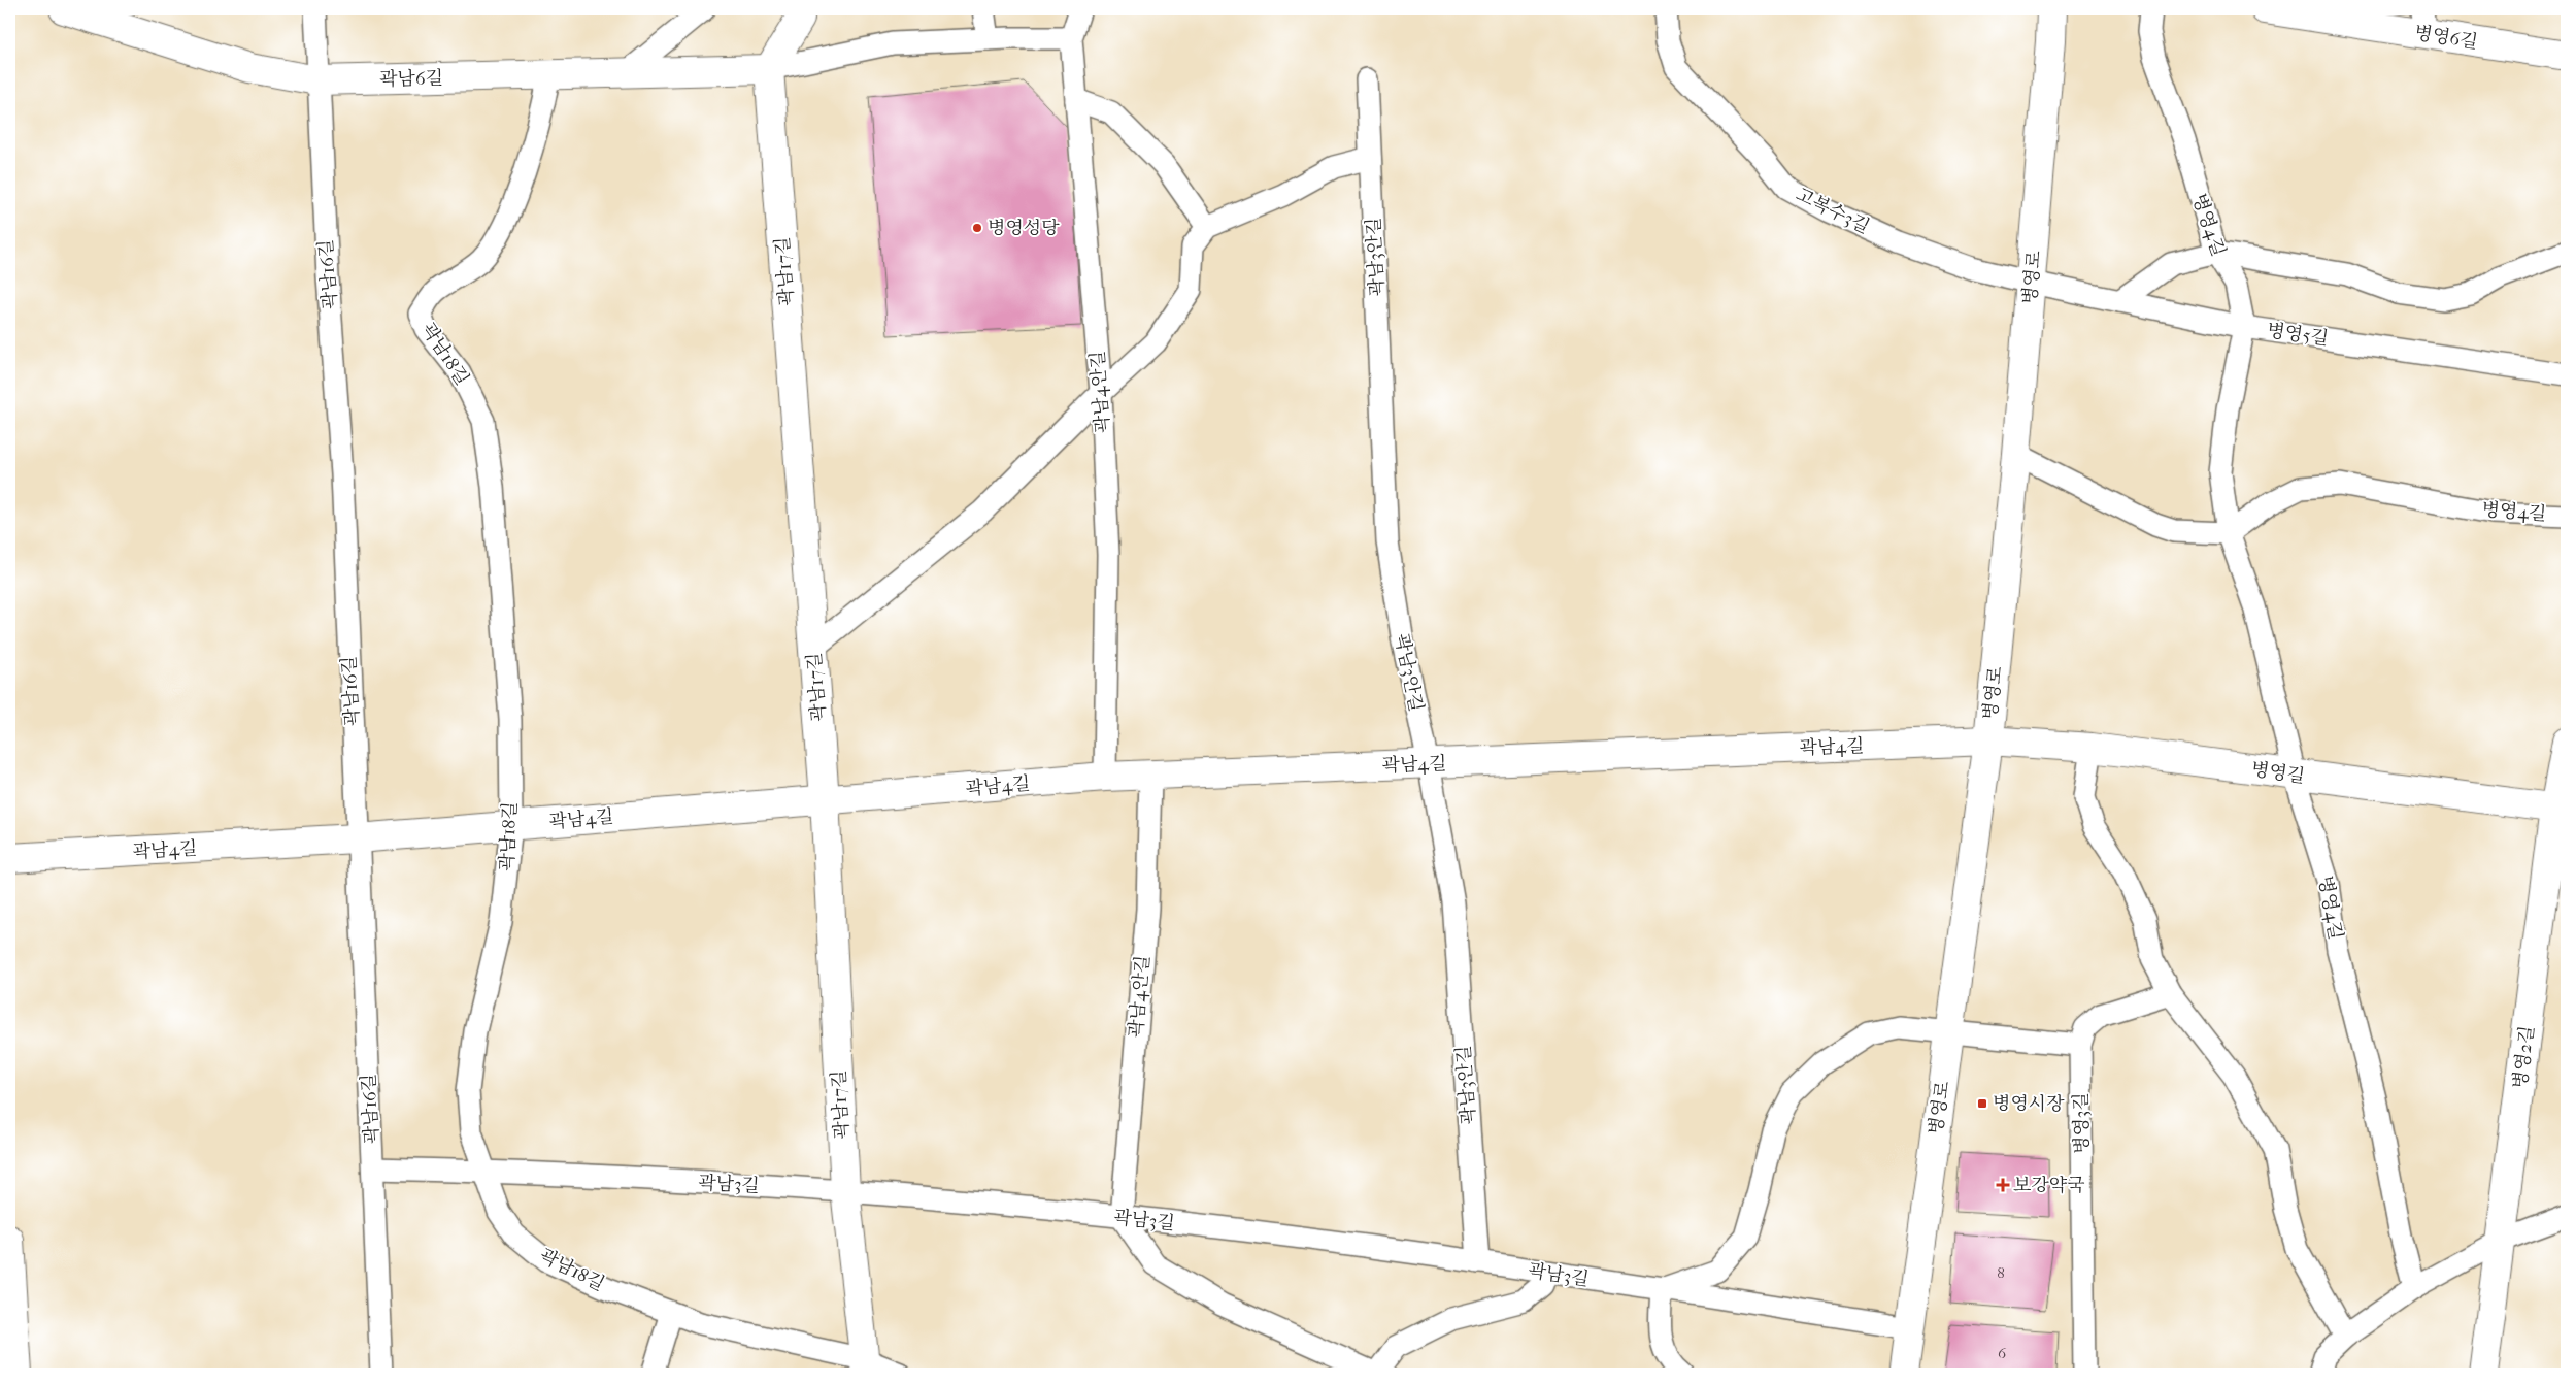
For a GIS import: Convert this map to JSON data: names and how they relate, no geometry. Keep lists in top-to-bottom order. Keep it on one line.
{"streets":{"street":["병영6길","곽남6길","곽남17길","병영로","곽남4길","병영길","병영2길"],"lane":["고복수3길","병영4길","곽남3안길","곽남16길","병영5길","곽남18길","곽남4안길","병영3길","곽남3길"]},"crossings":[["곽남6길","곽남17길"],["곽남6길","곽남16길"],["곽남6길","곽남18길"],["고복수3길","병영로"],["고복수3길","병영5길"],["병영4길","병영5길"],["병영4길","병영길"],["곽남3안길","곽남4길"],["곽남3안길","곽남3길"],["곽남17길","곽남18길"],["곽남17길","곽남4길"],["곽남17길","곽남3길"],["곽남16길","곽남4길"],["곽남16길","곽남3길"],["병영로","병영5길"],["병영로","곽남4길"],["병영로","병영길"],["병영로","곽남3길"],["곽남18길","곽남4길"],["곽남18길","곽남3길"],["곽남4안길","곽남4길"],["곽남4안길","곽남3길"],["곽남4길","병영길"],["병영길","병영2길"]],"places":{"other":["병영성당"],"transit":["병영시장"],"health":["보강약국"]},"house_numbers":["8","6"]}
